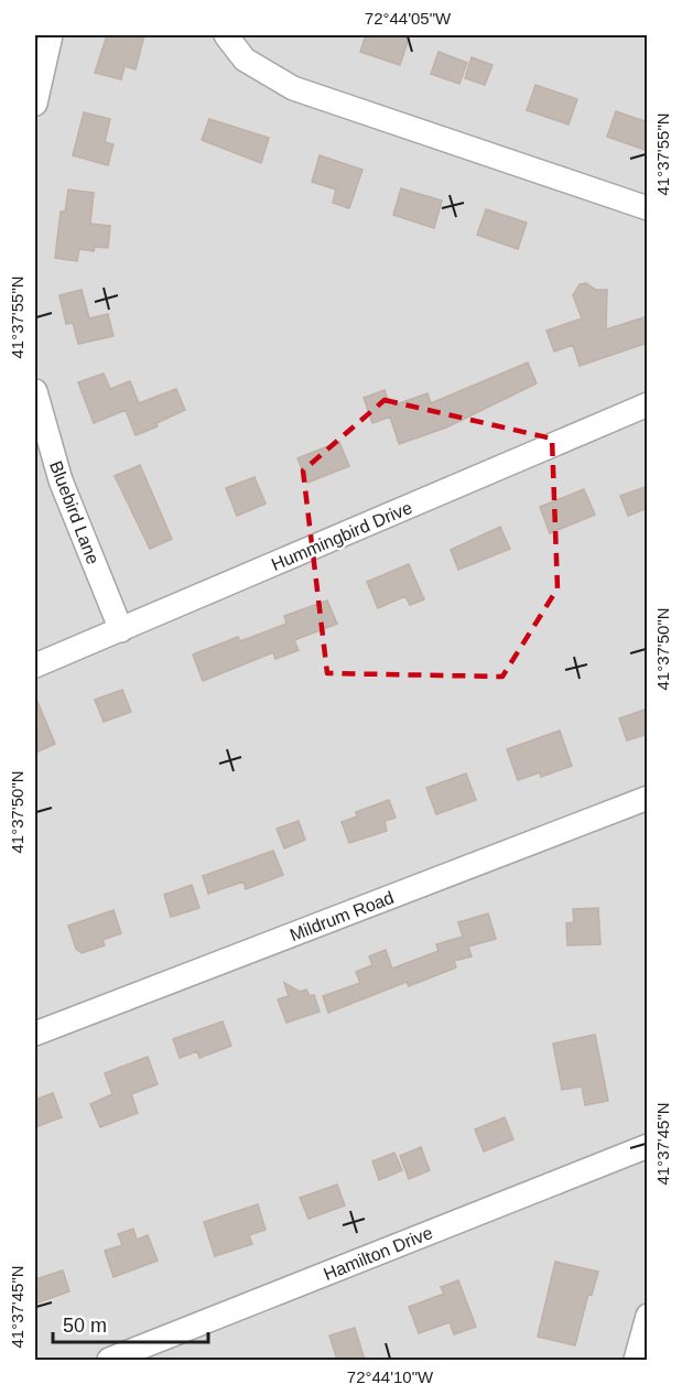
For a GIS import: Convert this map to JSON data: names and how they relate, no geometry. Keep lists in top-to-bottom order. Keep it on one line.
{"streets":{"street":["Bluebird Lane","Hummingbird Drive","Mildrum Road","Hamilton Drive"]},"crossings":[["Bluebird Lane","Hummingbird Drive"]],"scale_bar":"50 m","coordinates":["72°44'05\"W","41°37'55\"N","41°37'50\"N","41°37'45\"N","72°44'10\"W"]}
